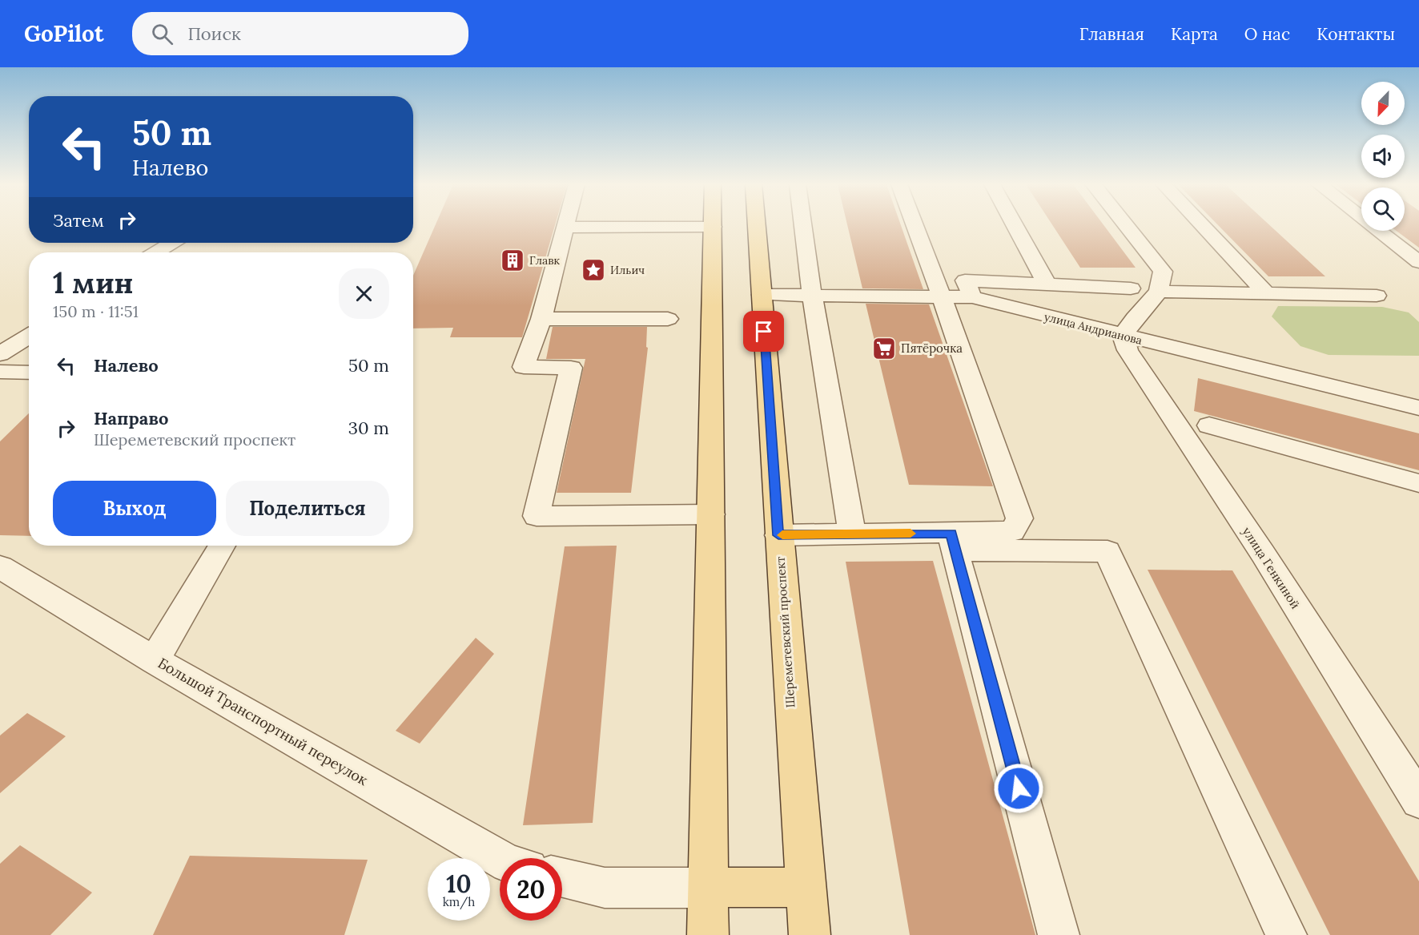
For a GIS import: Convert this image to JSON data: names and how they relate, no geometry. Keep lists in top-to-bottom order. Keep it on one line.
{"streets":{"main road":["Шереметевский проспект"],"street":["улица Андрианова","улица Генкиной","Большой Транспортный переулок"]},"crossings":[["улица Андрианова","улица Генкиной"],["улица Андрианова","Шереметевский проспект"]],"places":{"building":["Главк"],"place":["Ильич"],"supermarket":["Пятёрочка"]},"north":"bottom left","page":{"header":"GoPilot","search":"Поиск","nav":["Главная","Карта","О нас","Контакты"],"turn":["50 m","Налево"],"then":"Затем","heading":["1 мин","150 m · 11:51"],"list":[{"name":"Налево","value":"50 m"},{"name":"Направо","note":"Шереметевский проспект","value":"30 m"}],"buttons":["Выход","Поделиться"],"speed":"10 km/h","limit":"20"}}
